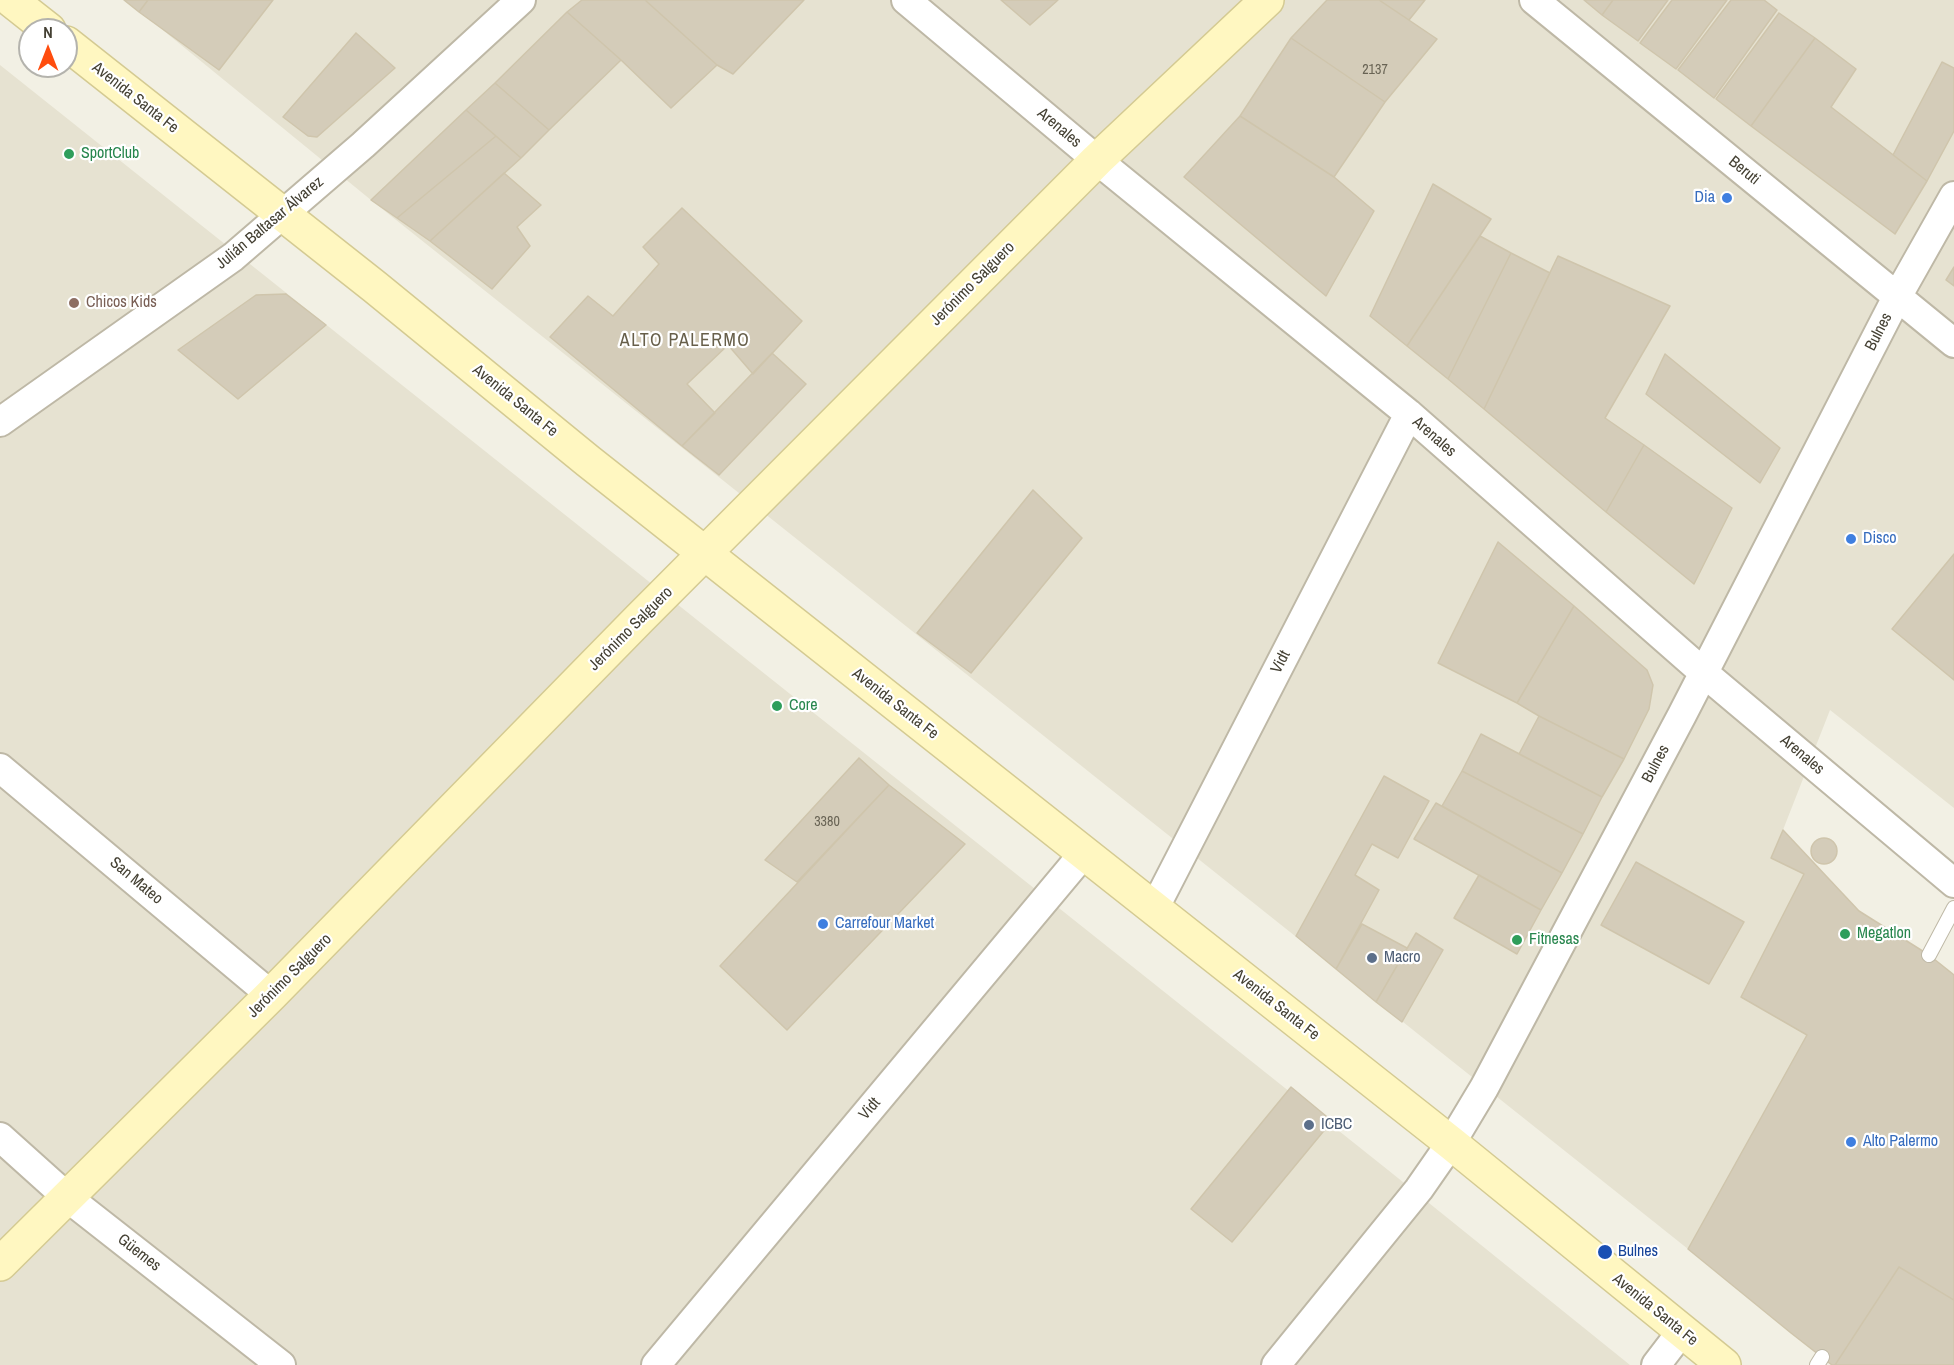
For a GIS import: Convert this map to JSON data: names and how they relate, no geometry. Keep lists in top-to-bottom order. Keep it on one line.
{"streets":{"main road":["Avenida Santa Fe","Jerónimo Salguero"],"street":["Arenales","Beruti","Julián Baltasar Álvarez","Bulnes","Vidt","San Mateo","Güemes"]},"crossings":[["Avenida Santa Fe","Julián Baltasar Álvarez"],["Avenida Santa Fe","Jerónimo Salguero"],["Avenida Santa Fe","Bulnes"],["Avenida Santa Fe","Vidt"],["Arenales","Jerónimo Salguero"],["Arenales","Bulnes"],["Arenales","Vidt"],["Beruti","Bulnes"],["Jerónimo Salguero","San Mateo"],["Jerónimo Salguero","Güemes"]],"districts":["ALTO PALERMO"],"places":["SportClub","Dia","Chicos Kids","Disco","Core","Carrefour Market","Megatlon","Fitnesas","Macro","ICBC","Alto Palermo","Bulnes"],"house_numbers":["2137","3380"],"north":"top"}
